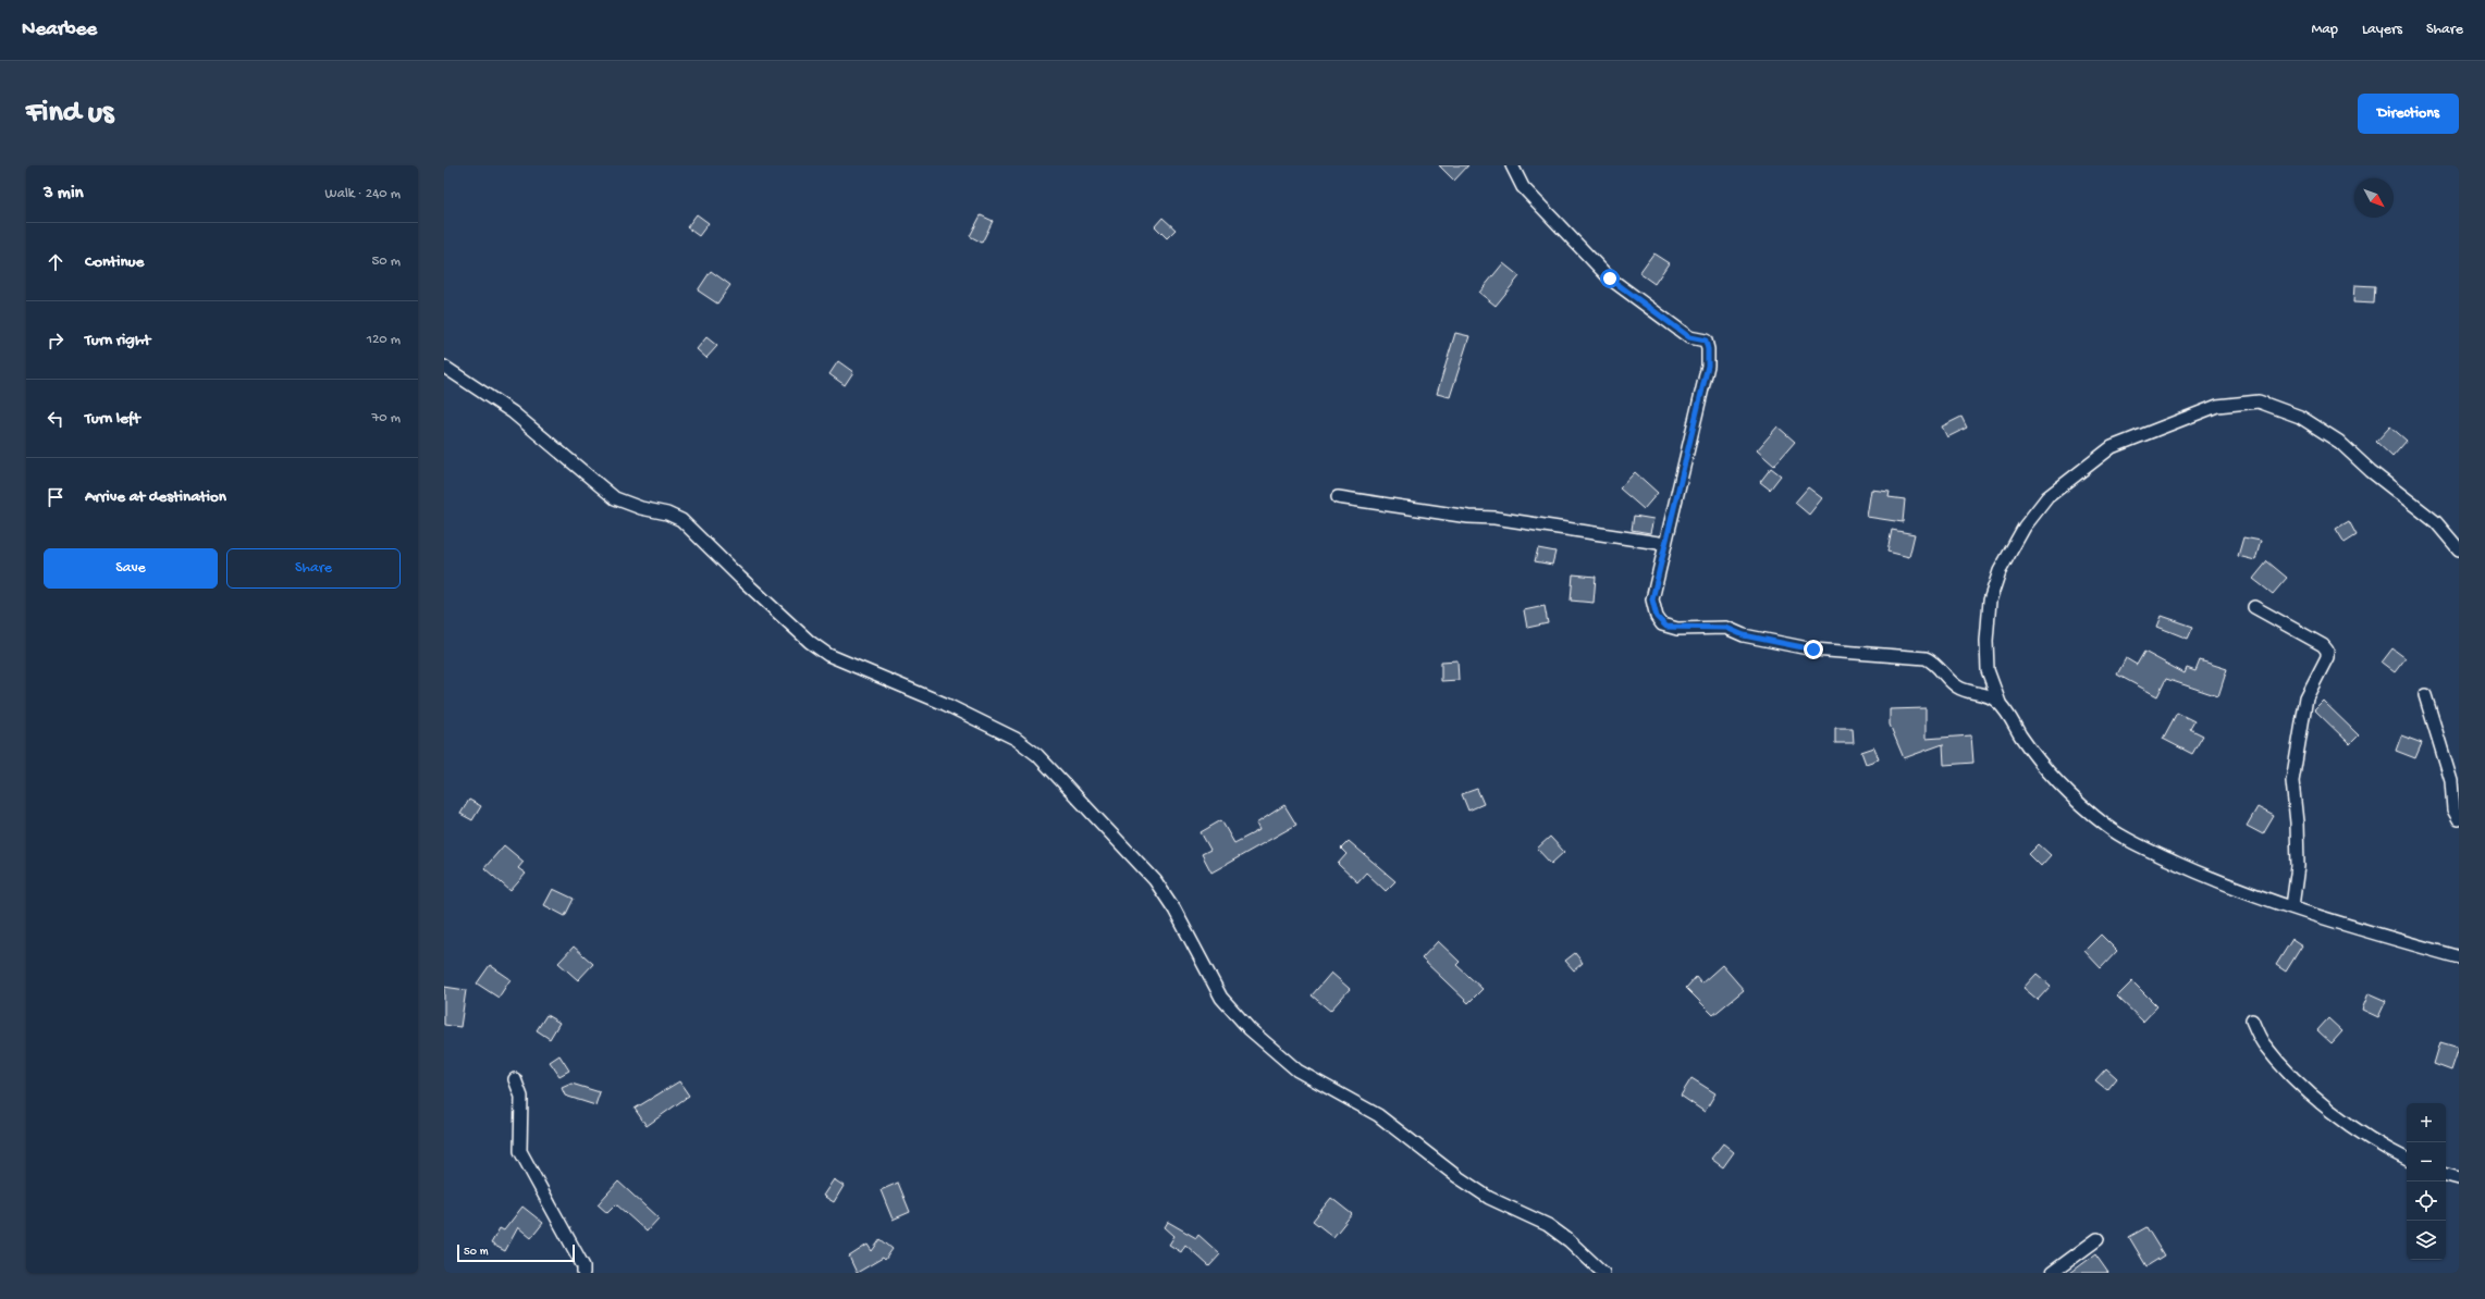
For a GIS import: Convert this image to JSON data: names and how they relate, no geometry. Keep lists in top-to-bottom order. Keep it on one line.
{"scale_bar":"50 m","north":"bottom right","page":{"header":"Nearbee","nav":["Map","Layers","Share"],"buttons":["Directions",["Save","Share"]],"title":"Find us","heading":["3 min","Walk · 240 m"],"list":[["Continue","50 m"],["Turn right","120 m"],["Turn left","70 m"],"Arrive at destination"],"map_buttons":["+","−"],"scale":"50 m"}}
